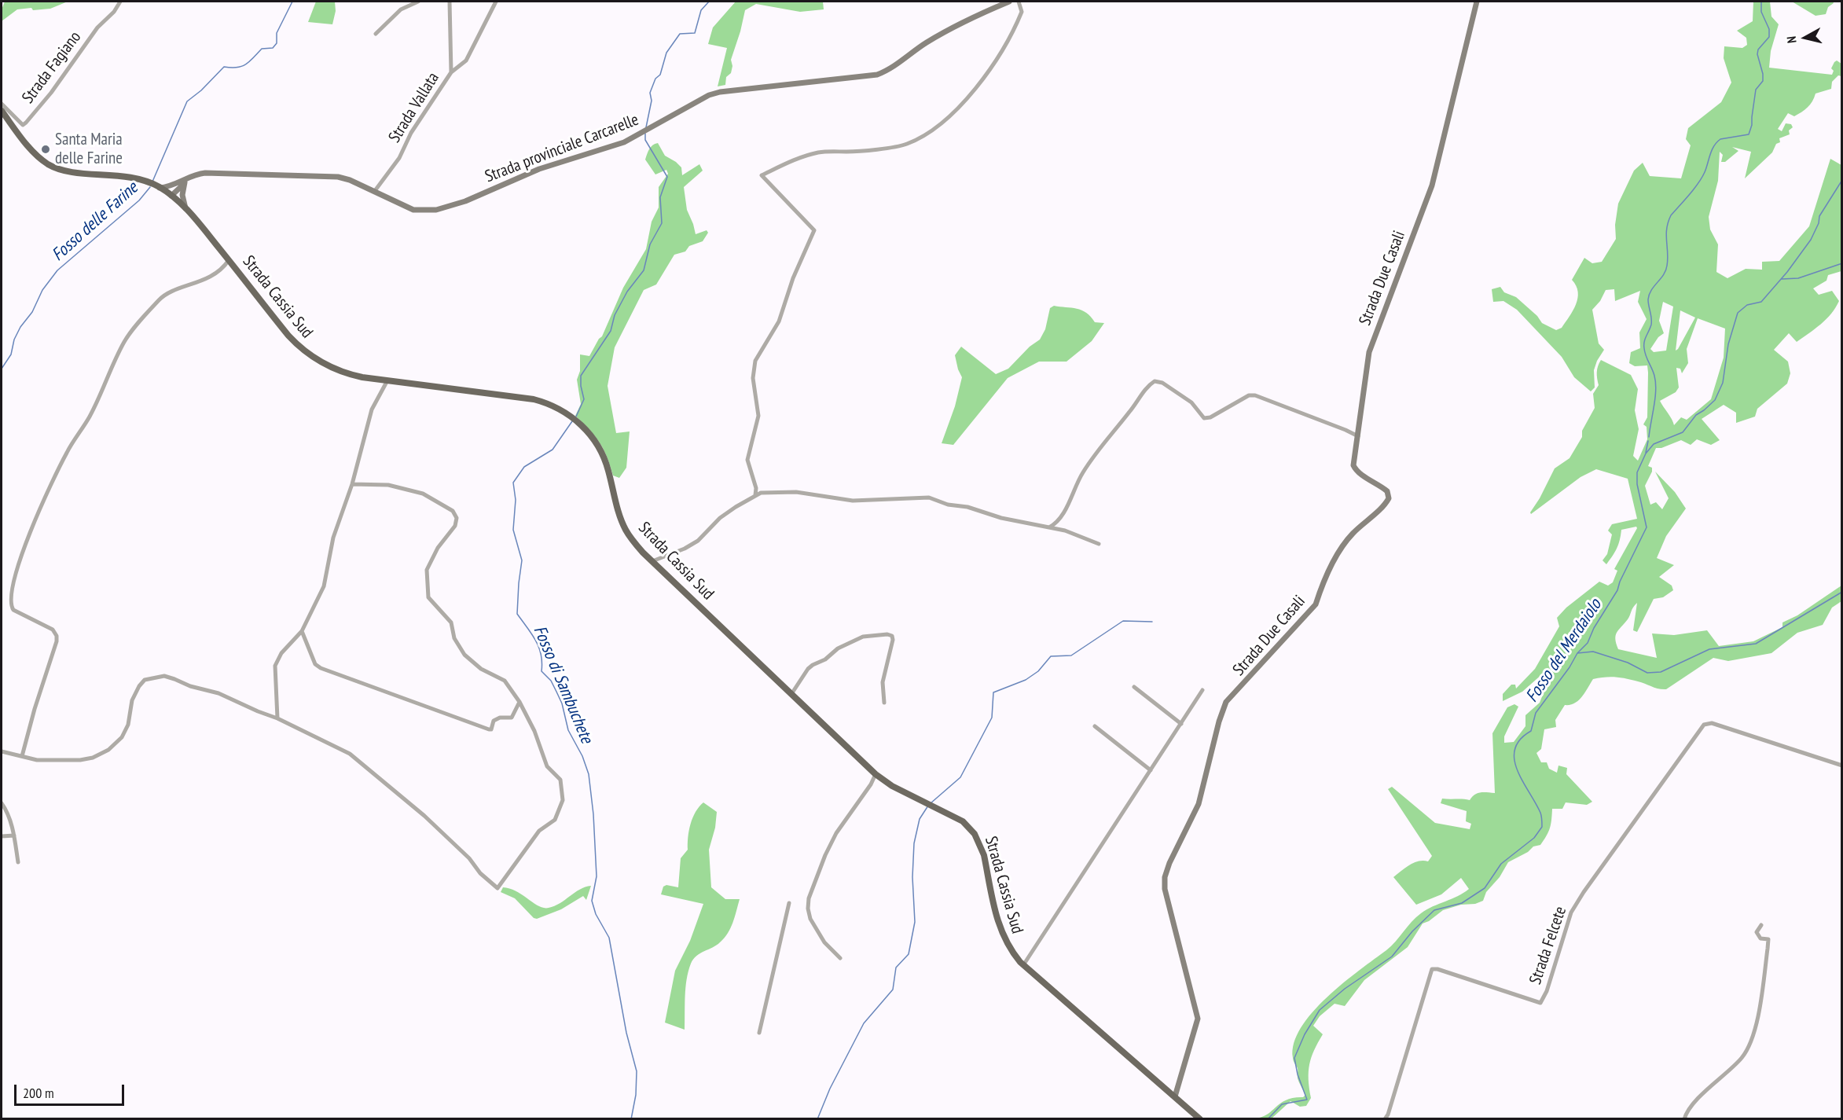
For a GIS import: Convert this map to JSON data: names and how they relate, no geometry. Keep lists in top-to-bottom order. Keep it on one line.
{"streets":{"main road":["Strada Cassia Sud"],"street":["Strada Fagiano","Strada Vallata","Strada provinciale Carcarelle","Strada Due Casali","Strada Felcete"]},"crossings":[["Strada Vallata","Strada provinciale Carcarelle"],["Strada Due Casali","Strada Cassia Sud"]],"water":["Fosso delle Farine","Fosso del Merdaiolo","Fosso di Sambuchete"],"places":["Santa Maria delle Farine"],"scale_bar":"200 m","north":"left"}
